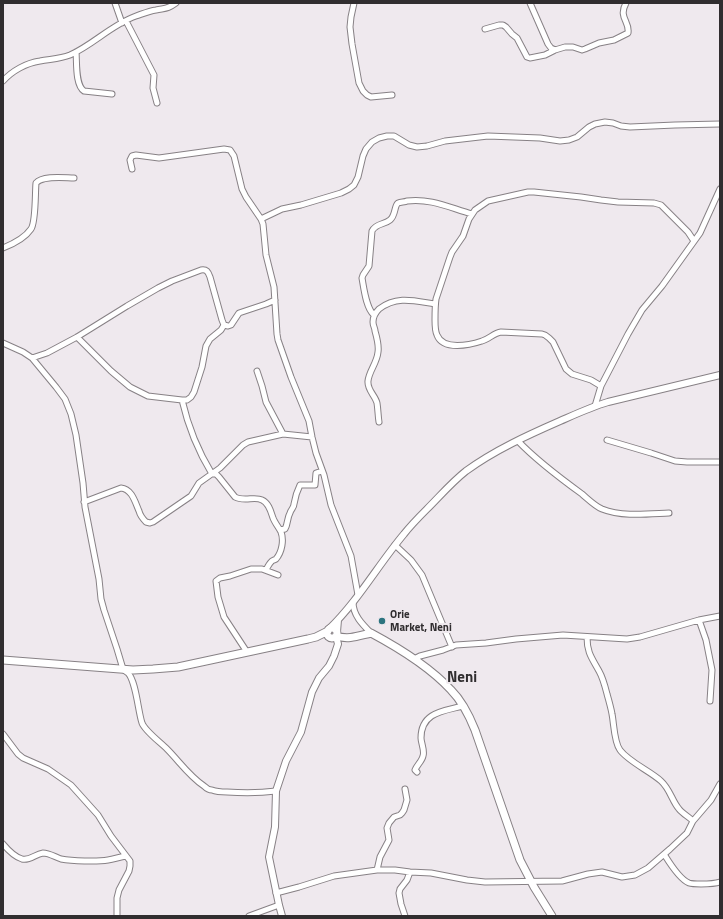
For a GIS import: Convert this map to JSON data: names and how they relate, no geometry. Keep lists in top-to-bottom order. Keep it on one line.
{"districts":["Neni"],"places":["Orie Market, Neni"]}
